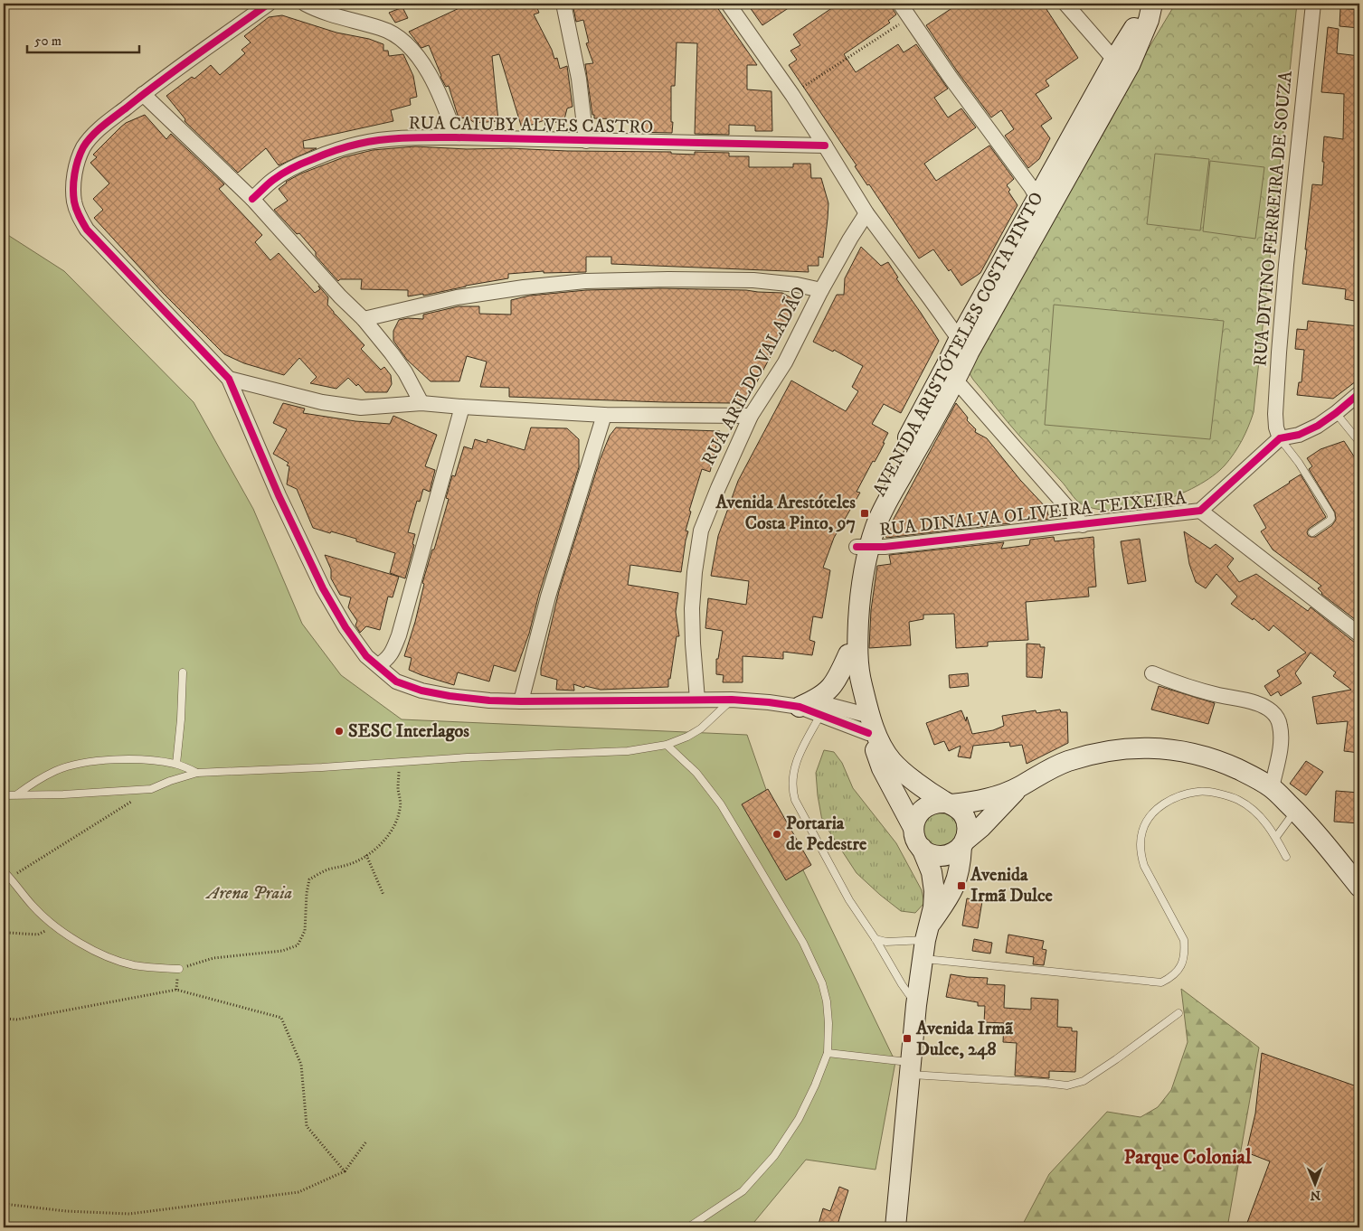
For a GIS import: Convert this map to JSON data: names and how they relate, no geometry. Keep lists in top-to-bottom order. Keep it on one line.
{"streets":{"main road":["AVENIDA ARISTÓTELES COSTA PINTO"],"street":["RUA CAIUBY ALVES CASTRO","RUA DIVINO FERREIRA DE SOUZA","RUA ARILDO VALADÃO","RUA DINALVA OLIVEIRA TEIXEIRA"]},"crossings":[["RUA DIVINO FERREIRA DE SOUZA","RUA DINALVA OLIVEIRA TEIXEIRA"],["AVENIDA ARISTÓTELES COSTA PINTO","RUA DINALVA OLIVEIRA TEIXEIRA"]],"districts":["Parque Colonial"],"parks":["Arena Praia"],"places":{"transit":["Avenida Arestóteles Costa Pinto, 97","Avenida Irmã Dulce","Avenida Irmã Dulce, 248"],"other":["SESC Interlagos","Portaria de Pedestre"]},"scale_bar":"50 m","north":"bottom"}
